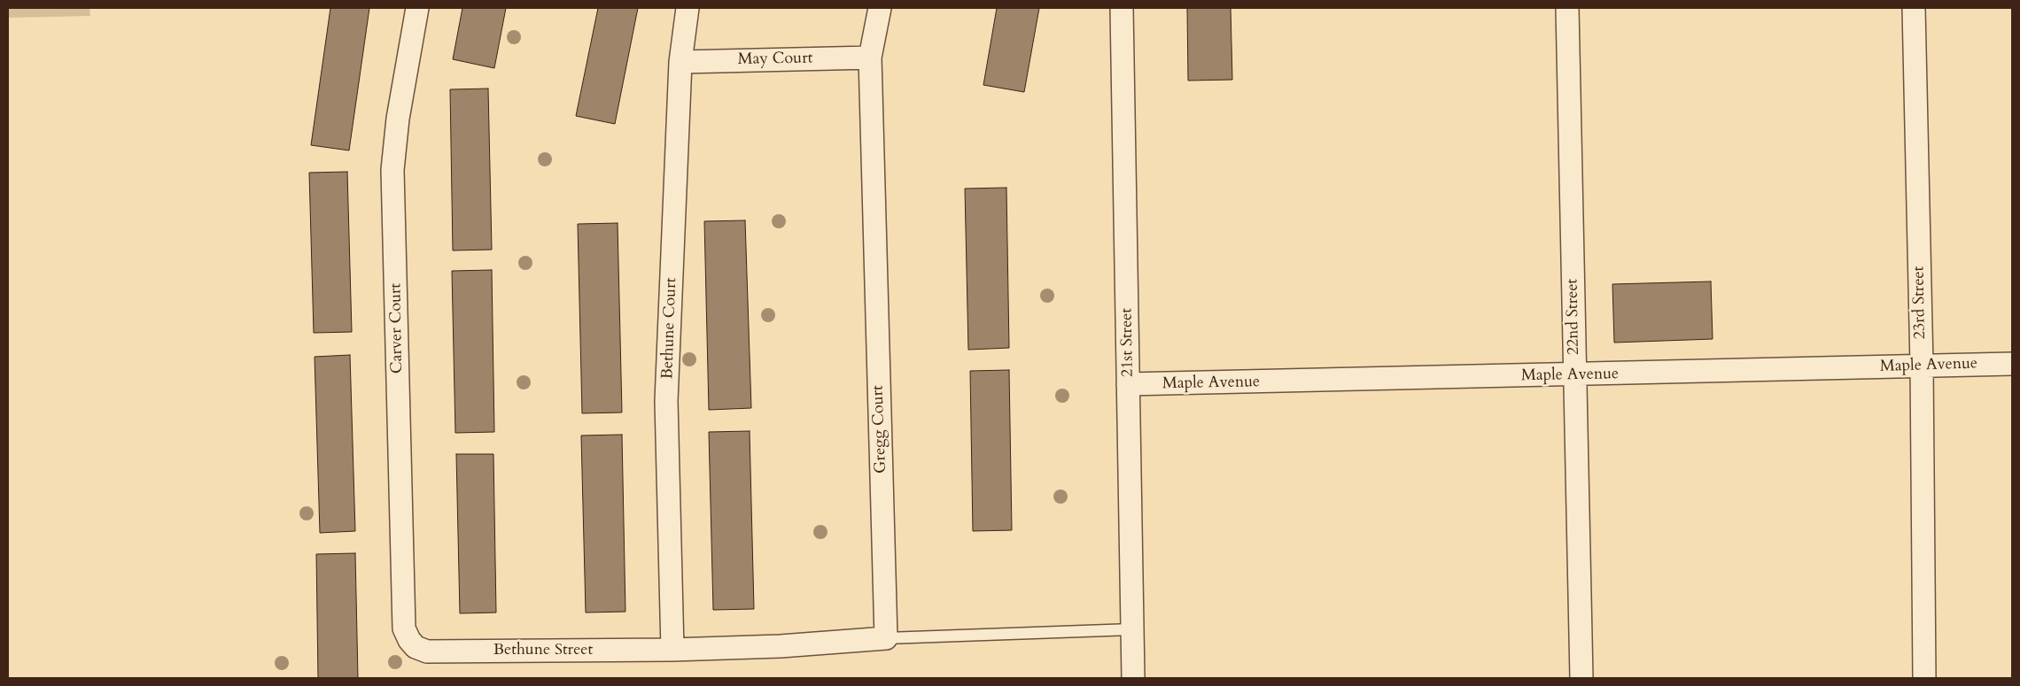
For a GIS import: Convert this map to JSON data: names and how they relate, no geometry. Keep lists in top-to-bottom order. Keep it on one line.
{"streets":{"street":["May Court","23rd Street","22nd Street","Carver Court","Bethune Court","21st Street","Maple Avenue","Gregg Court","Bethune Street"]},"crossings":[["May Court","Bethune Court"],["May Court","Gregg Court"],["23rd Street","Maple Avenue"],["22nd Street","Maple Avenue"],["Carver Court","Bethune Street"],["Bethune Court","Bethune Street"],["21st Street","Maple Avenue"]]}
